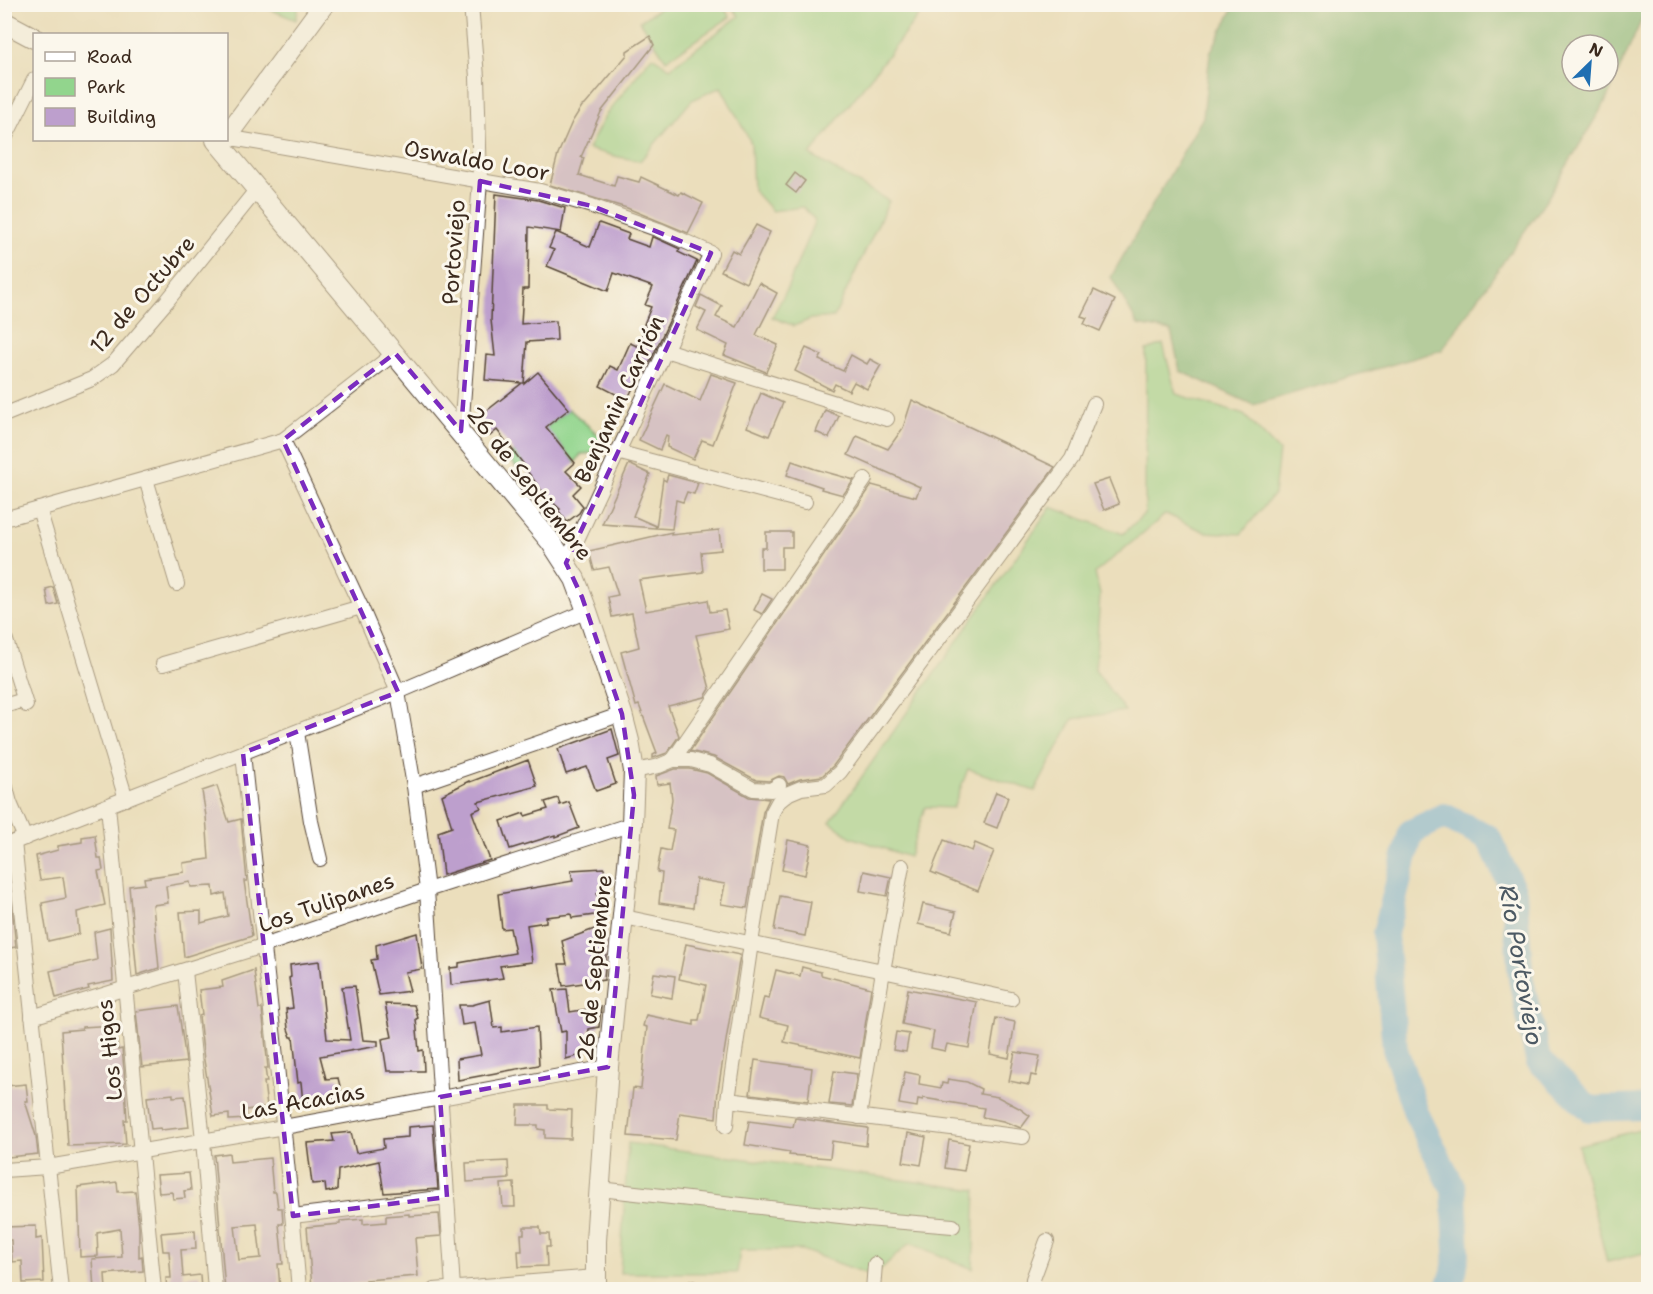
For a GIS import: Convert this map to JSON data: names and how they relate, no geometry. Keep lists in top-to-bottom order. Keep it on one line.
{"streets":{"street":["Oswaldo Loor","Portoviejo","12 de Octubre","Benjamin Carrión","26 de Septiembre","Los Tulipanes","Los Higos","Las Acacias"]},"crossings":[["Oswaldo Loor","Portoviejo"],["Oswaldo Loor","Benjamin Carrión"],["Oswaldo Loor","26 de Septiembre"],["Portoviejo","26 de Septiembre"],["12 de Octubre","26 de Septiembre"],["Benjamin Carrión","26 de Septiembre"],["26 de Septiembre","Los Tulipanes"],["26 de Septiembre","Las Acacias"],["Los Tulipanes","Los Higos"],["Los Higos","Las Acacias"]],"water":["Río Portoviejo"],"legend":["Road","Park","Building"],"north":"top right"}
